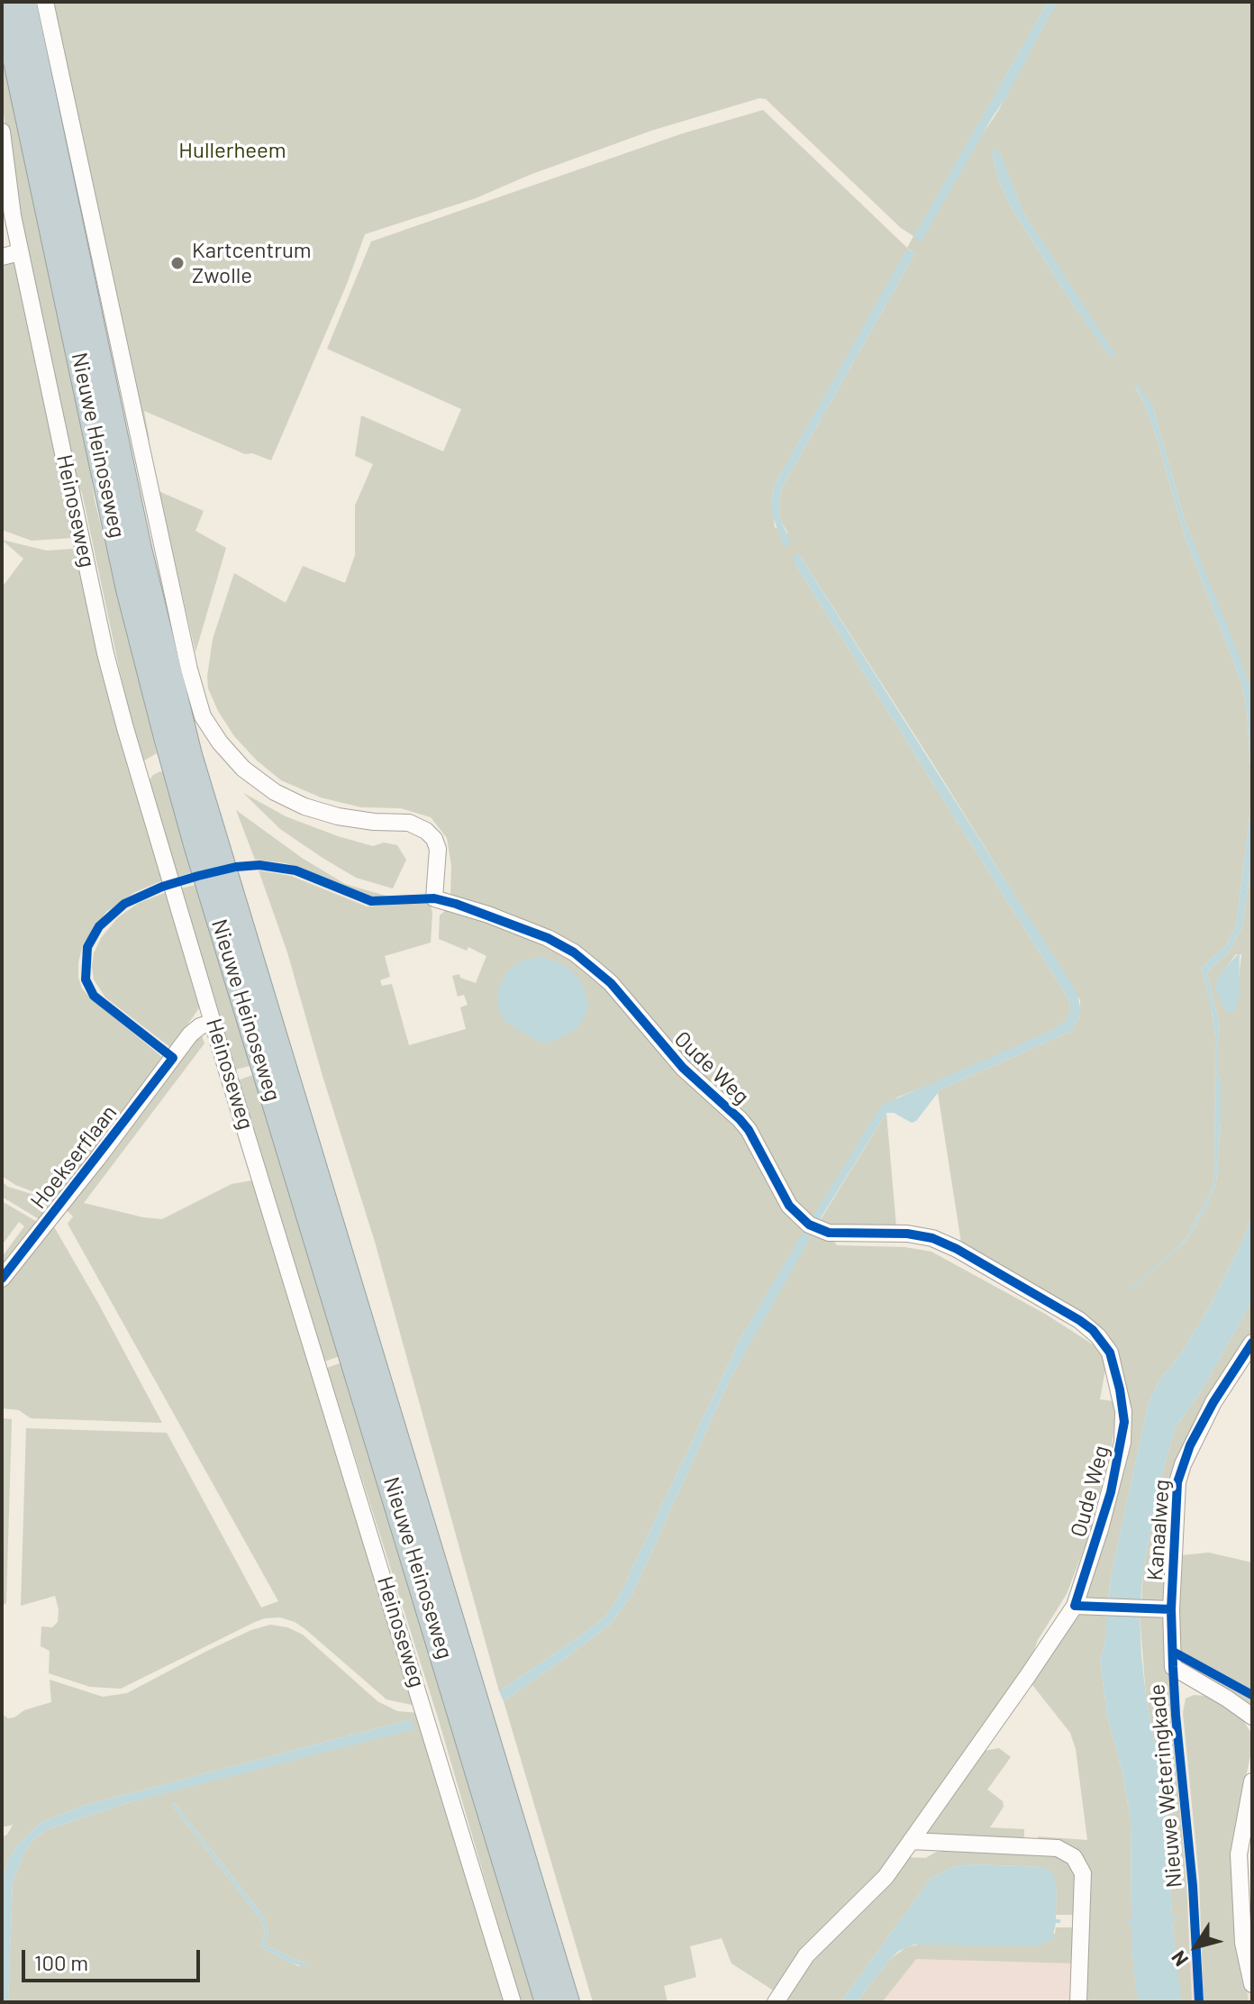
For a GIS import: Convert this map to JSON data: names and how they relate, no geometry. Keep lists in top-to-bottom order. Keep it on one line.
{"streets":{"highway":["Nieuwe Heinoseweg"],"street":["Heinoseweg","Oude Weg","Hoekserflaan","Kanaalweg"],"cycle path":["Nieuwe Weteringkade"]},"crossings":[["Heinoseweg","Hoekserflaan"]],"parks":["Hullerheem"],"places":["Kartcentrum Zwolle"],"scale_bar":"100 m","north":"bottom left"}
